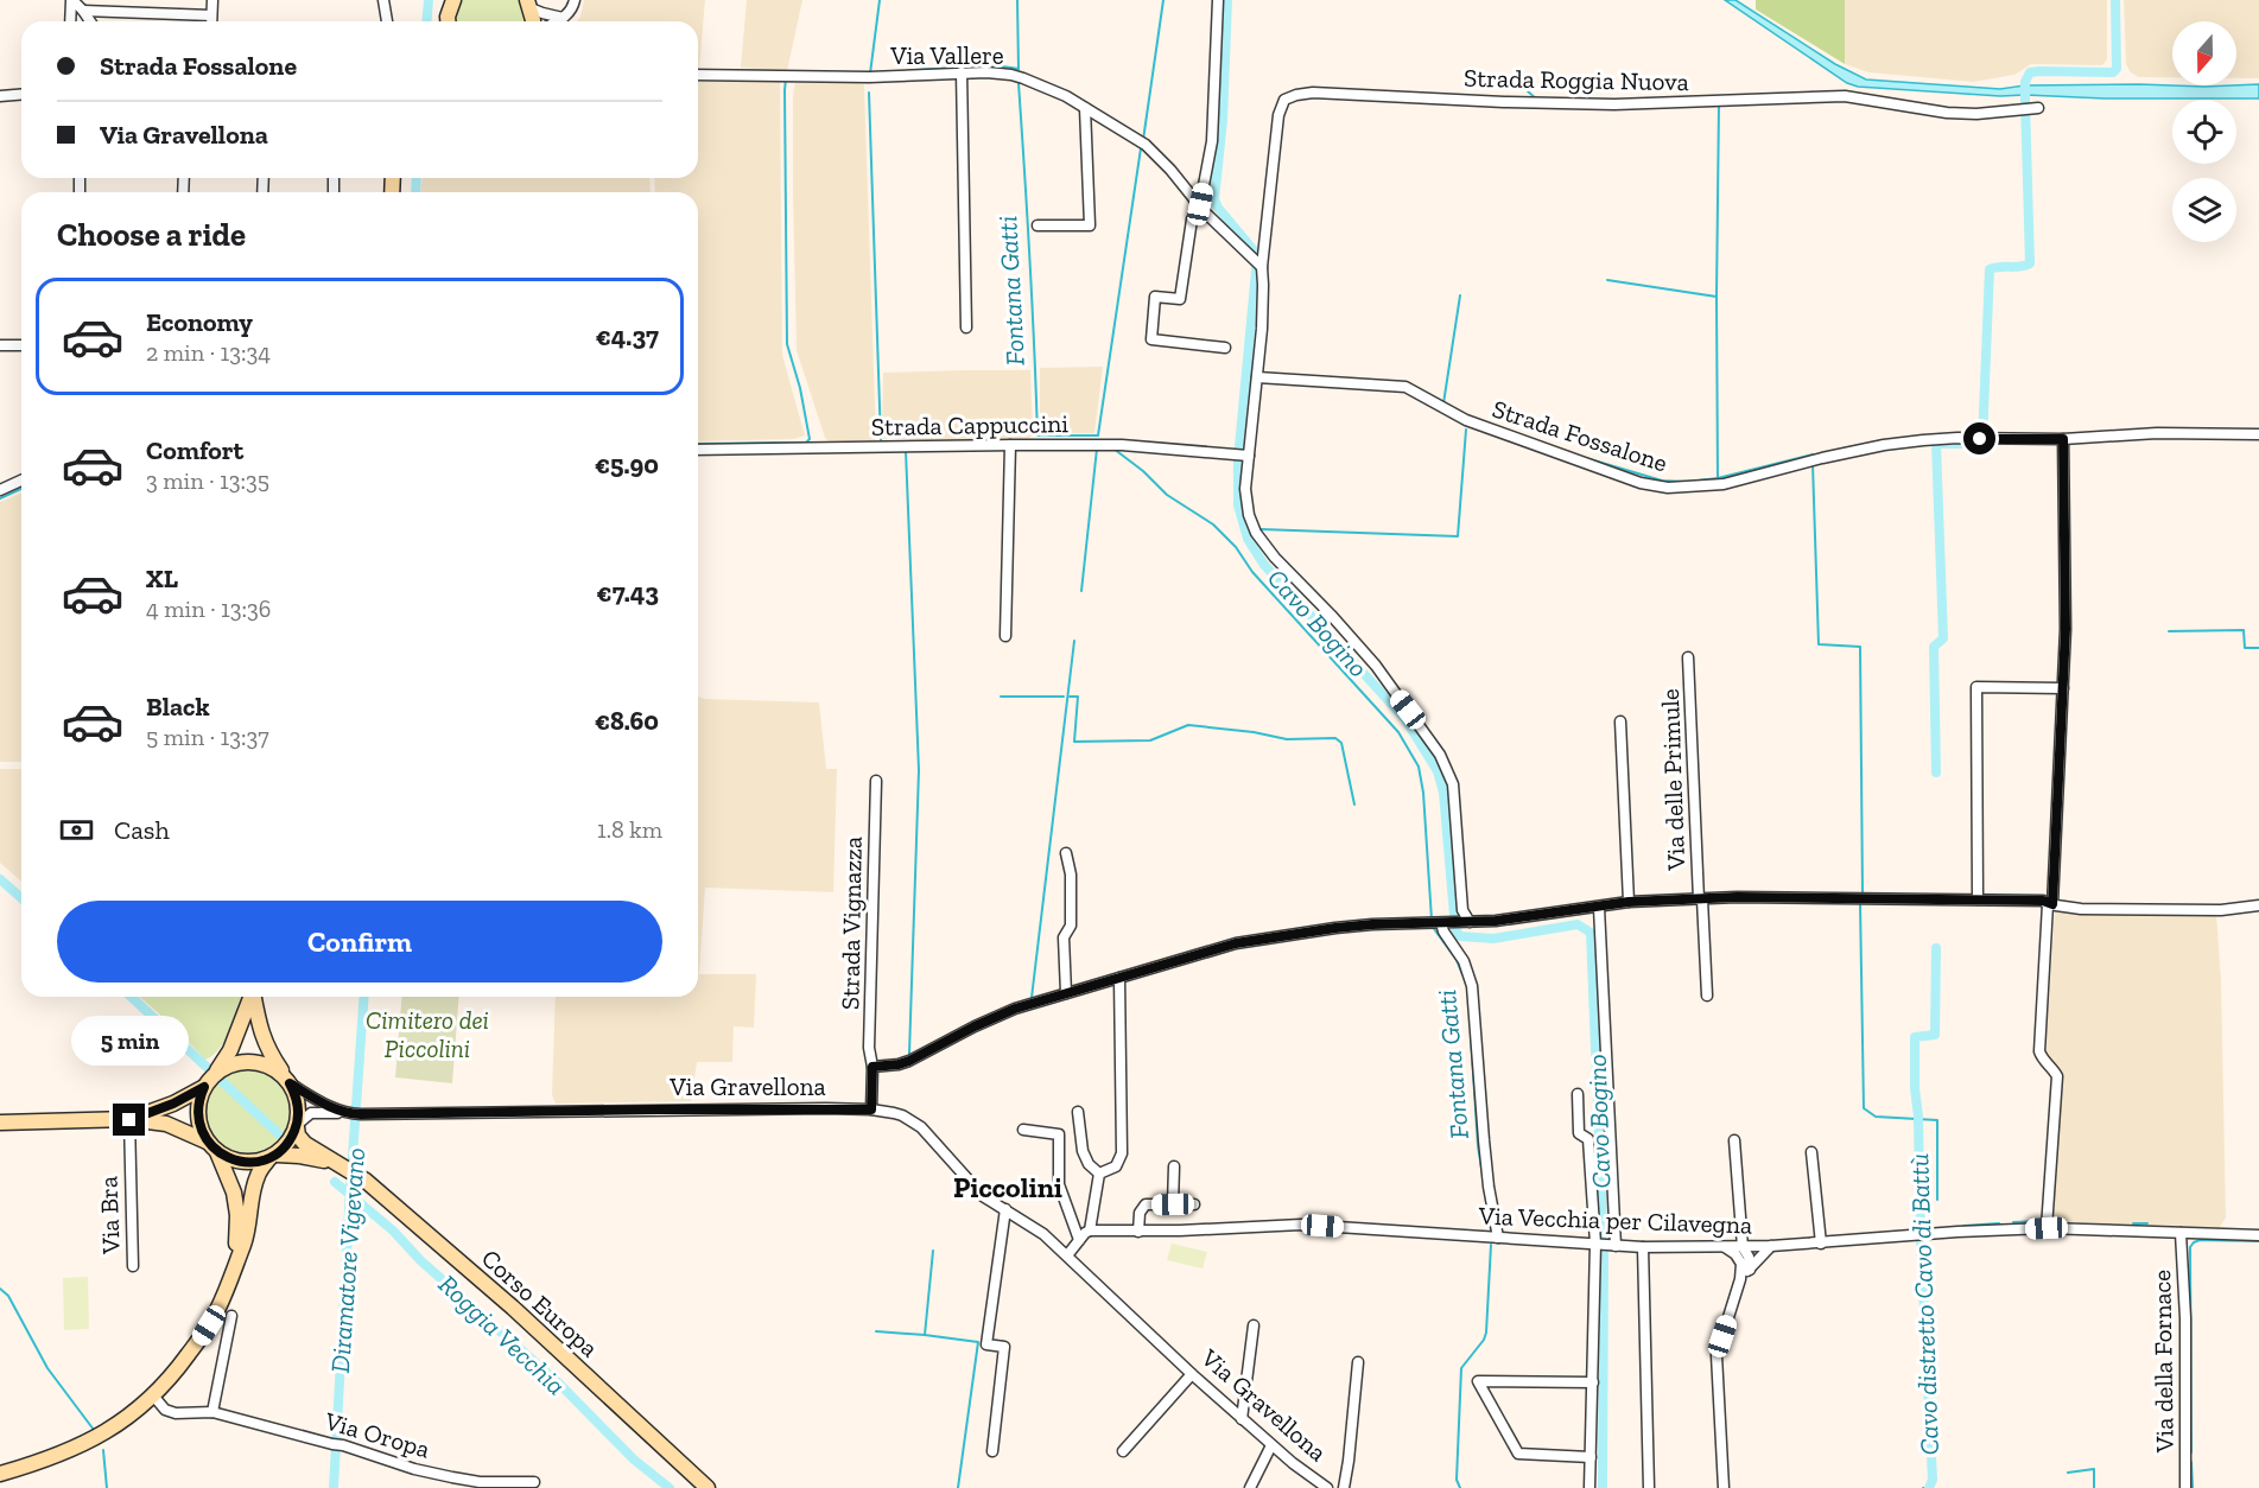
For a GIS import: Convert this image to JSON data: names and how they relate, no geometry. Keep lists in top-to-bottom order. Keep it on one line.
{"streets":{"main road":["Corso Europa"],"street":["Via Vallere","Strada Roggia Nuova","Strada Cappuccini","Strada Fossalone","Via delle Primule","Strada Vignazza","Via Gravellona","Via Bra","Via Vecchia per Cilavegna","Via della Fornace","Via Oropa"]},"crossings":[["Via Vallere","Strada Roggia Nuova"],["Strada Vignazza","Via Gravellona"],["Via Gravellona","Corso Europa"],["Via Vecchia per Cilavegna","Via della Fornace"]],"districts":["Piccolini"],"water":["Fontana Gatti","Cavo Bogino","Diramatore Vigevano","Cavo distretto Cavo di Battù","Roggia Vecchia"],"parks":["Cimitero dei Piccolini"],"north":"bottom","page":{"banner":["Strada Fossalone","Via Gravellona"],"heading":"Choose a ride","list":[{"name":"Economy","note":"2 min · 13:34","value":"€4.37"},{"name":"Comfort","note":"3 min · 13:35","value":"€5.90"},{"name":"XL","note":"4 min · 13:36","value":"€7.43"},{"name":"Black","note":"5 min · 13:37","value":"€8.60"}],"pay":["Cash","1.8 km"],"buttons":"Confirm","bubble":"5 min"}}
